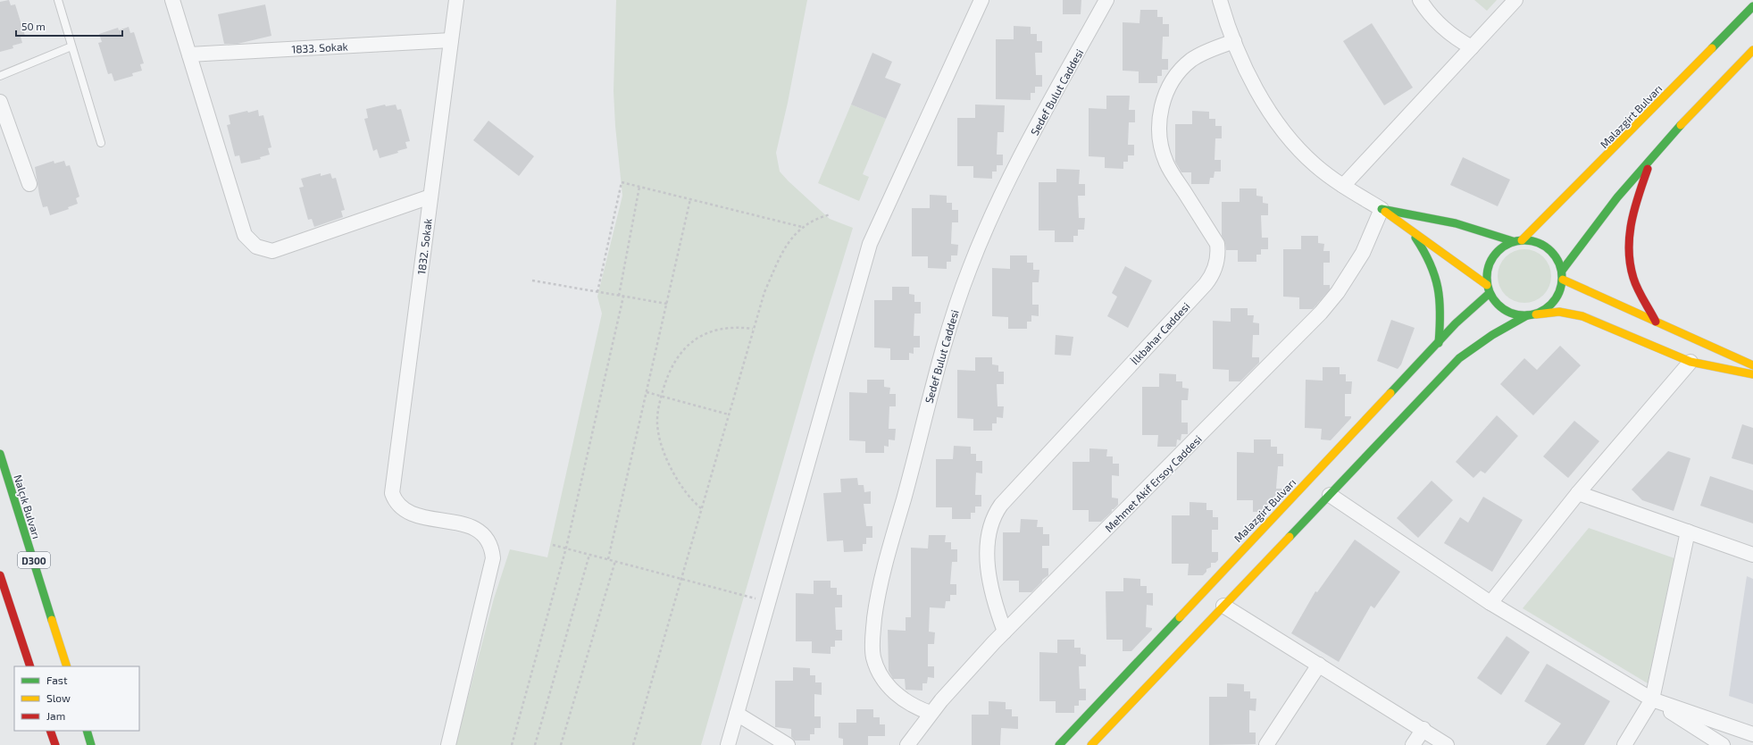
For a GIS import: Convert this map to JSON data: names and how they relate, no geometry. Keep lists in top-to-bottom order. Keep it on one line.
{"streets":{"main road":["Malazgirt Bulvarı","Nalçık Bulvarı","D300"],"street":["1833. Sokak","Sedef Bulut Caddesi","1832. Sokak","İlkbahar Caddesi","Mehmet Akif Ersoy Caddesi"]},"crossings":[["1833. Sokak","1832. Sokak"],["Sedef Bulut Caddesi","Mehmet Akif Ersoy Caddesi"],["İlkbahar Caddesi","Mehmet Akif Ersoy Caddesi"]],"legend":["Fast","Slow","Jam"],"scale_bar":"50 m"}
